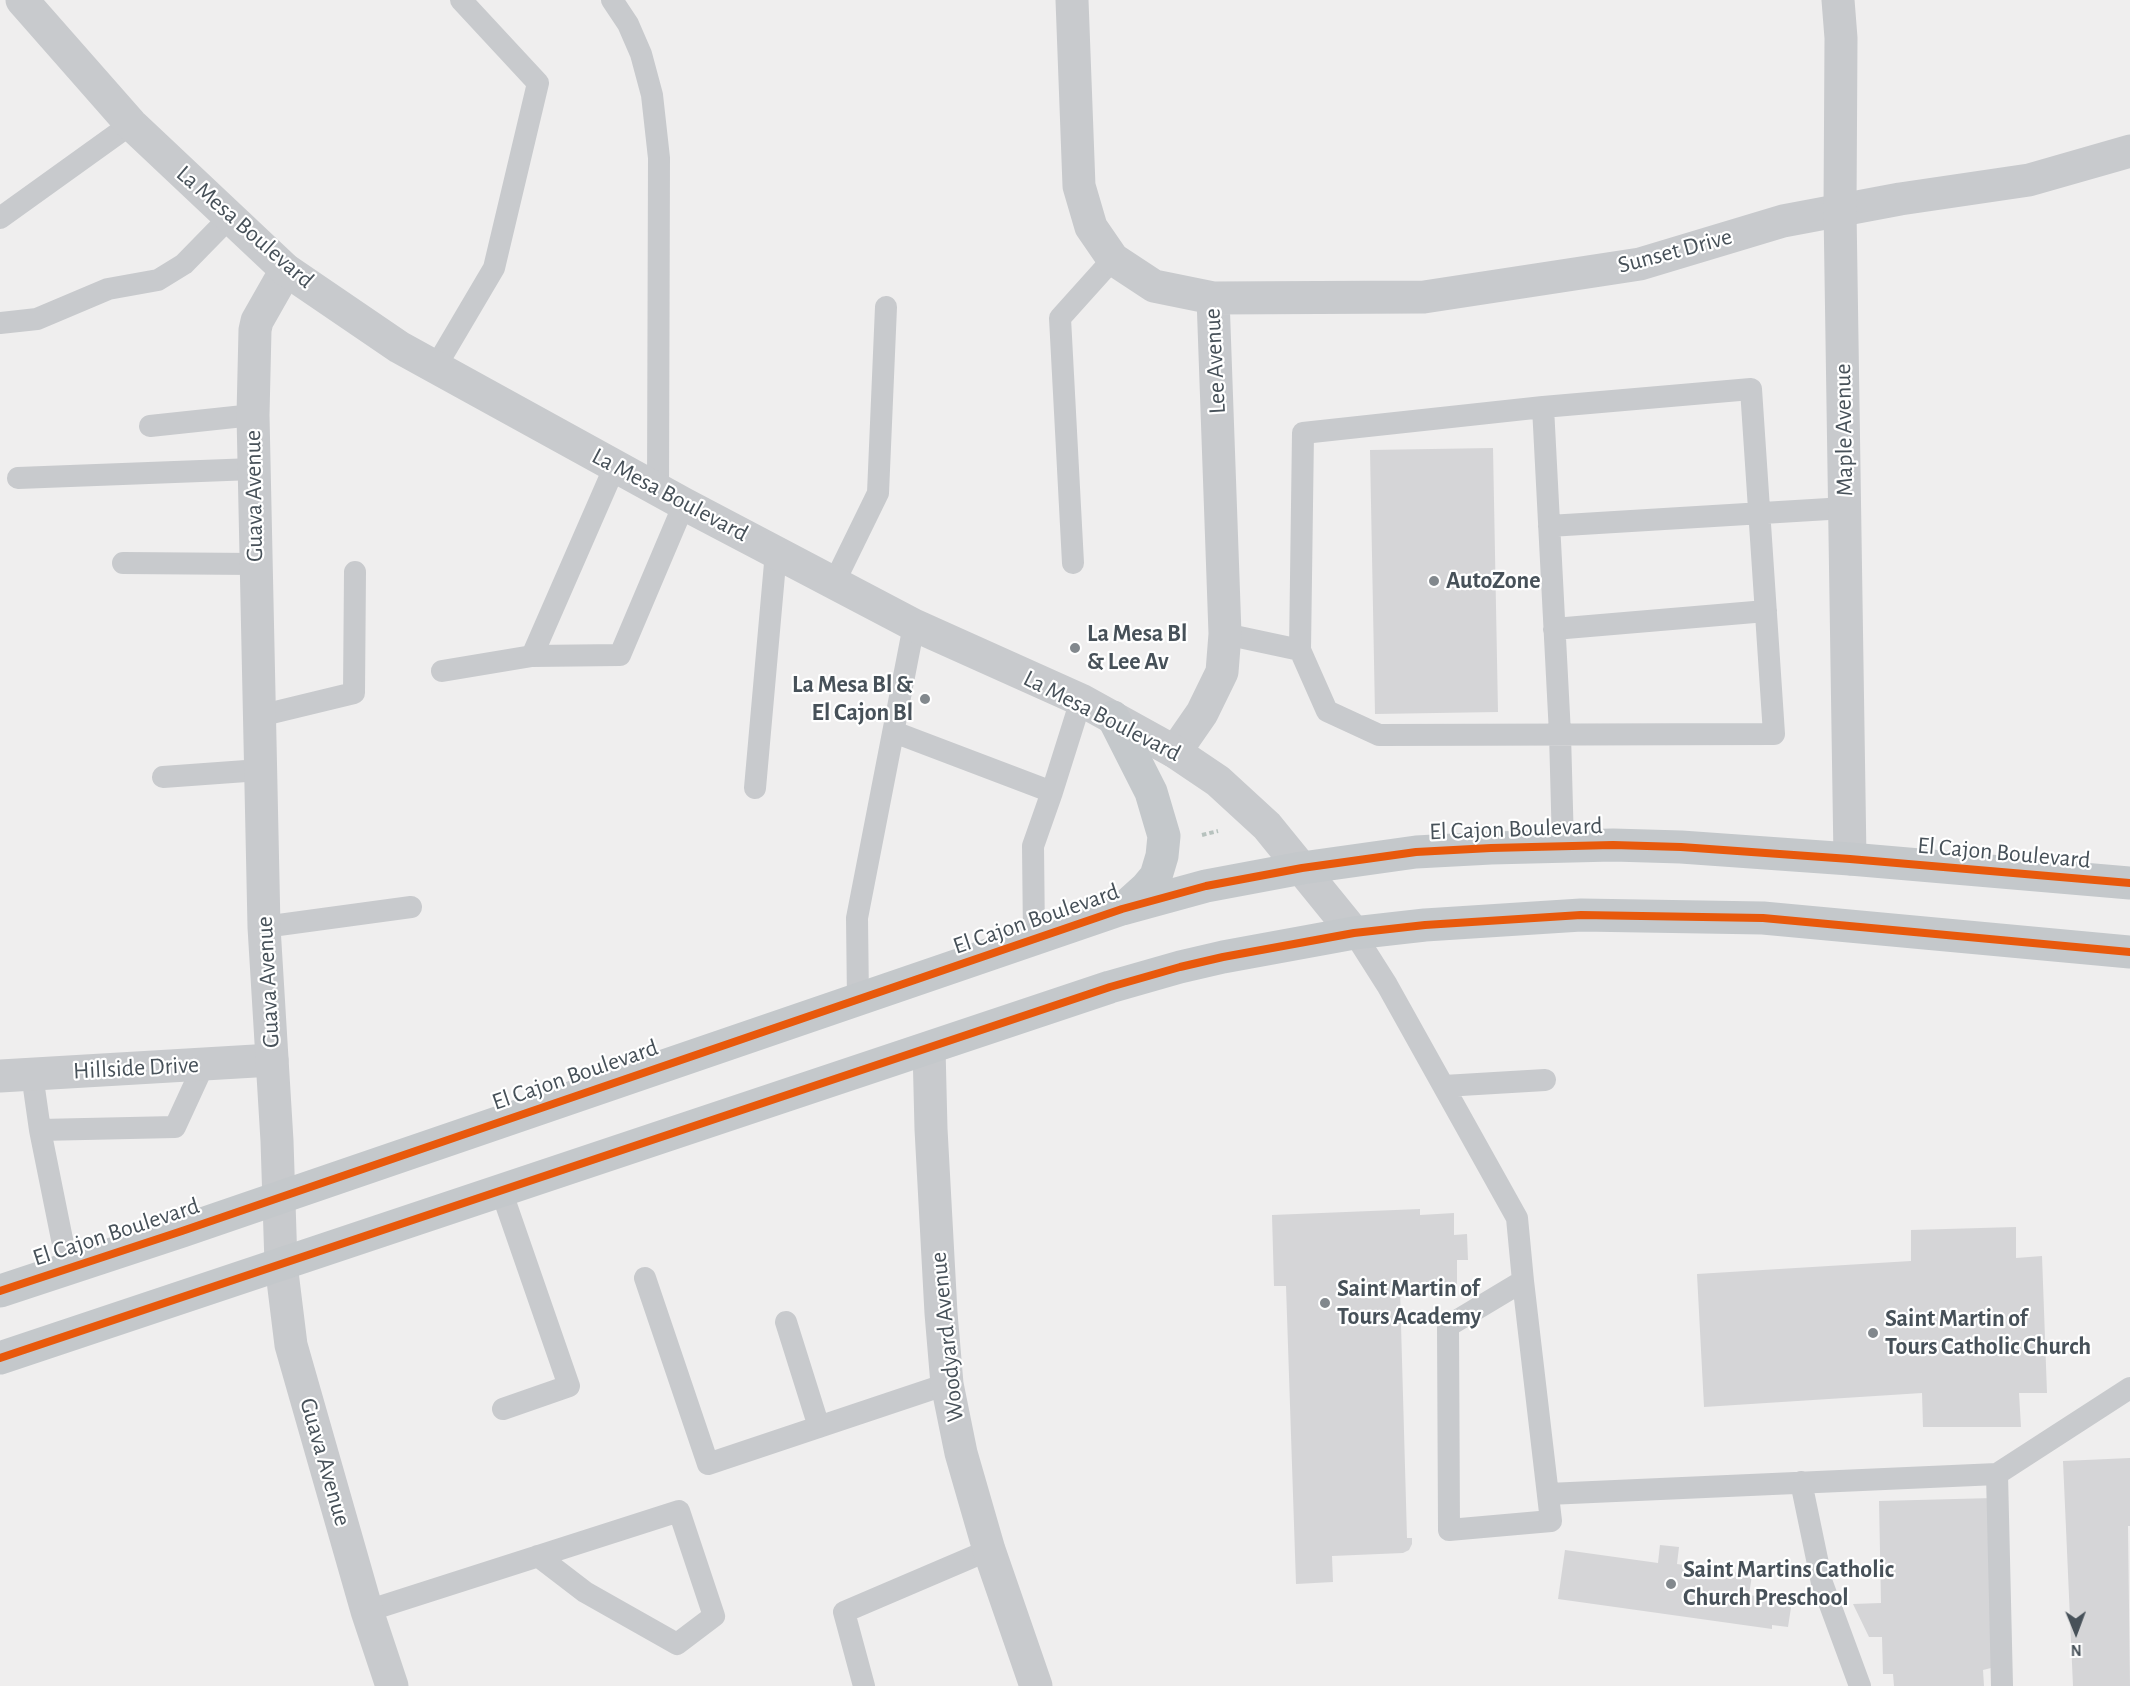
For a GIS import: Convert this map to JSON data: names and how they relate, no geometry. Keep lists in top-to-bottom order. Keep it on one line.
{"streets":{"main road":["El Cajon Boulevard"],"street":["La Mesa Boulevard","Sunset Drive","Lee Avenue","Maple Avenue","Guava Avenue","Hillside Drive","Woodyard Avenue"]},"crossings":[["La Mesa Boulevard","Lee Avenue"],["La Mesa Boulevard","Guava Avenue"],["La Mesa Boulevard","El Cajon Boulevard"],["Sunset Drive","Lee Avenue"],["Sunset Drive","Maple Avenue"],["Maple Avenue","El Cajon Boulevard"],["Guava Avenue","El Cajon Boulevard"],["Guava Avenue","Hillside Drive"]],"places":["AutoZone","La Mesa Bl & Lee Av","La Mesa Bl & El Cajon Bl","Saint Martin of Tours Academy","Saint Martin of Tours Catholic Church","Saint Martins Catholic Church Preschool"],"north":"bottom"}
